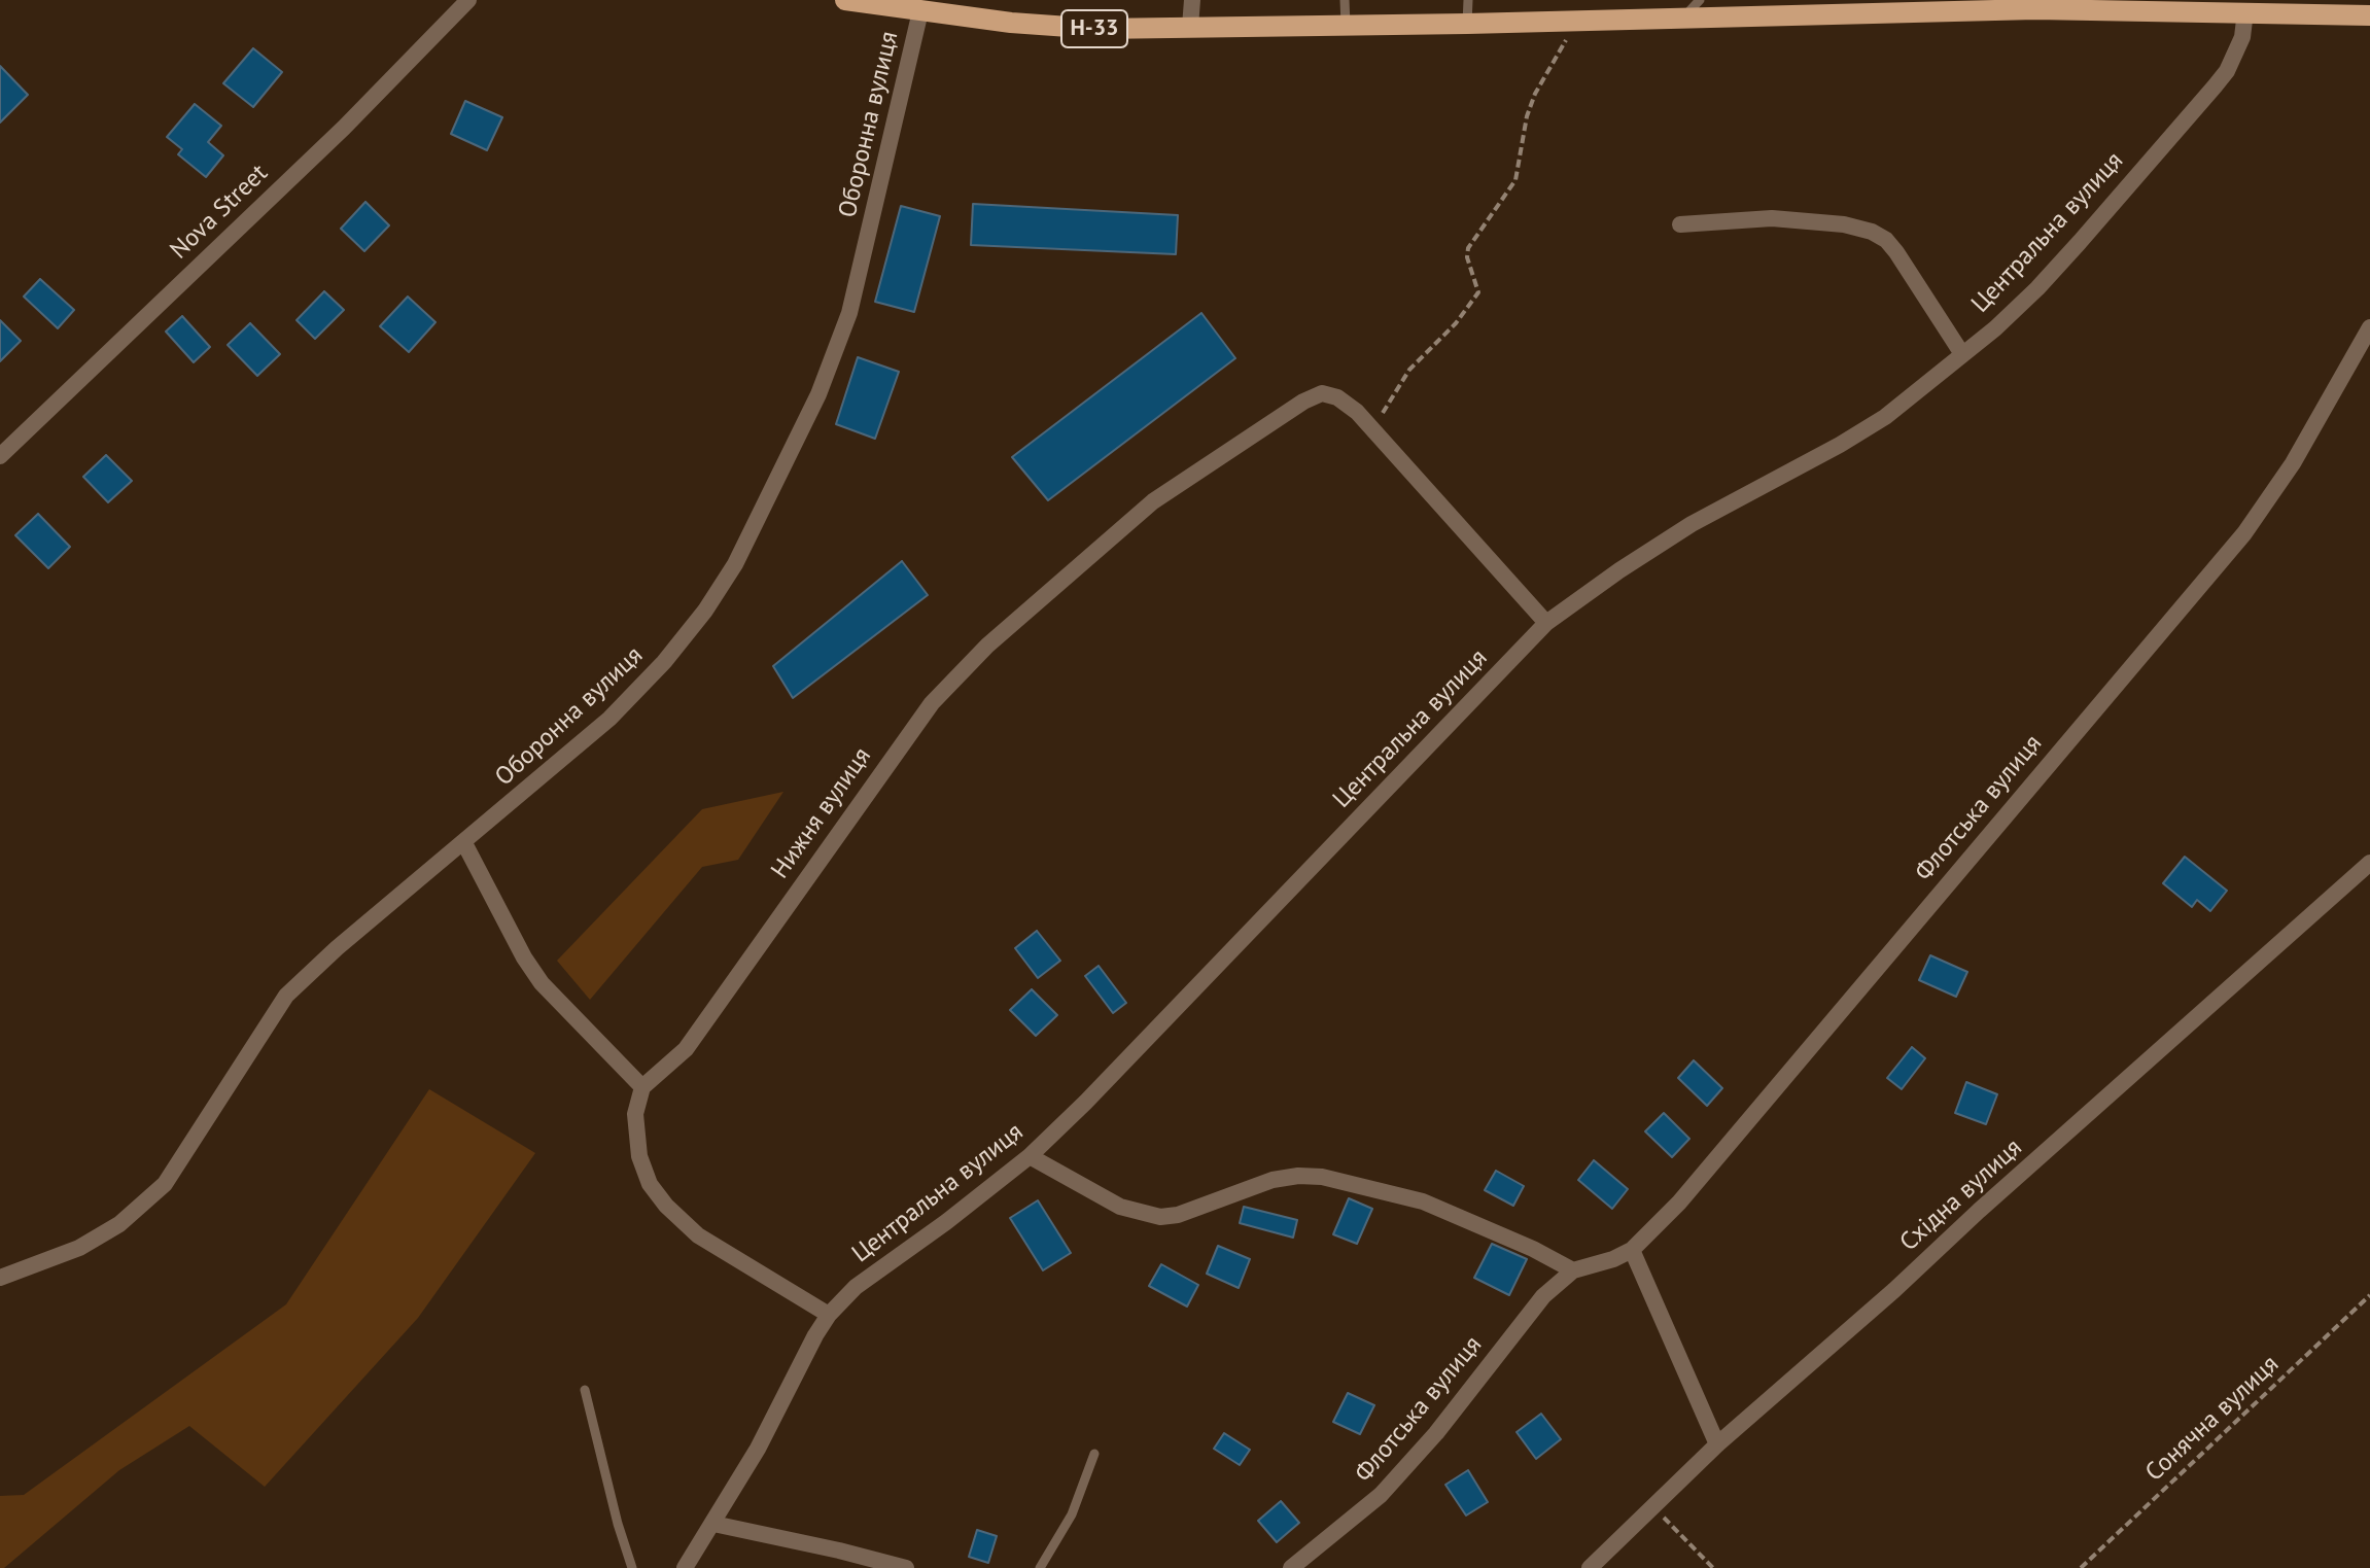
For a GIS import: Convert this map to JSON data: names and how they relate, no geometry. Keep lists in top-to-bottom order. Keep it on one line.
{"streets":{"main road":["Н-33"],"street":["Оборонна вулиця","Nova Street","Центральна вулиця","Флотська вулиця","Нижня вулиця","Східна вулиця"],"path":["Сонячна вулиця"]},"crossings":[["Н-33","Оборонна вулиця"],["Н-33","Центральна вулиця"]]}
